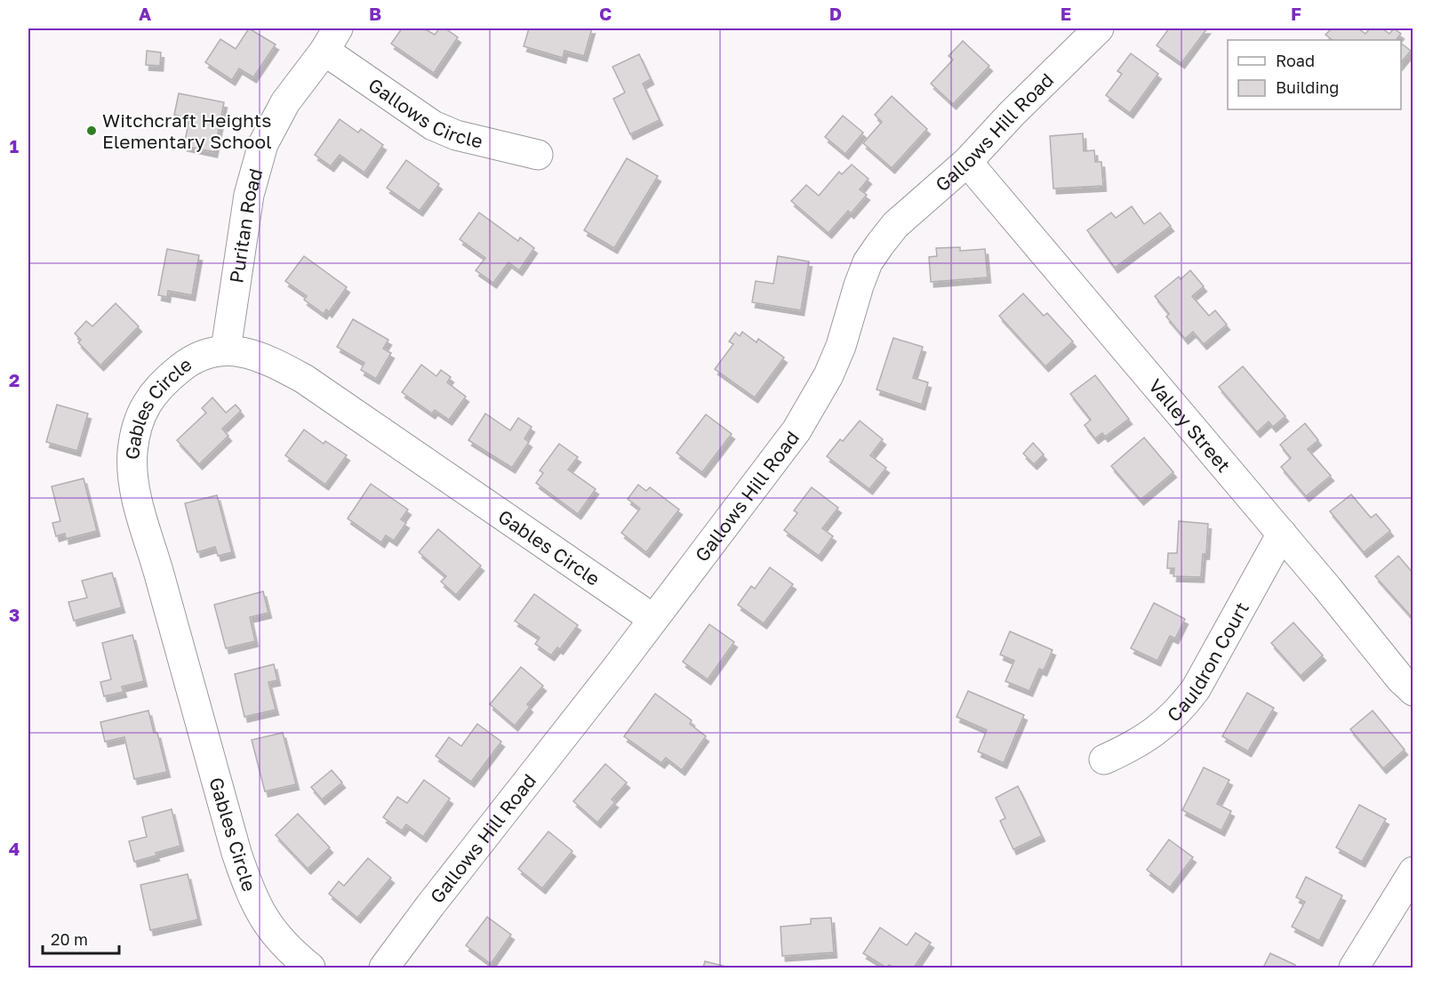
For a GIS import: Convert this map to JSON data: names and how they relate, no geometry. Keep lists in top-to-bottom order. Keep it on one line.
{"streets":{"street":["Gallows Circle","Gallows Hill Road","Puritan Road","Gables Circle","Valley Street","Cauldron Court"]},"crossings":[["Gallows Circle","Puritan Road"],["Gallows Hill Road","Gables Circle"],["Gallows Hill Road","Valley Street"],["Puritan Road","Gables Circle"],["Valley Street","Cauldron Court"]],"places":["Witchcraft Heights Elementary School"],"legend":["Road","Building"],"scale_bar":"20 m","grid":{"columns":["A","B","C","D","E","F"],"rows":["1","2","3","4"]}}
